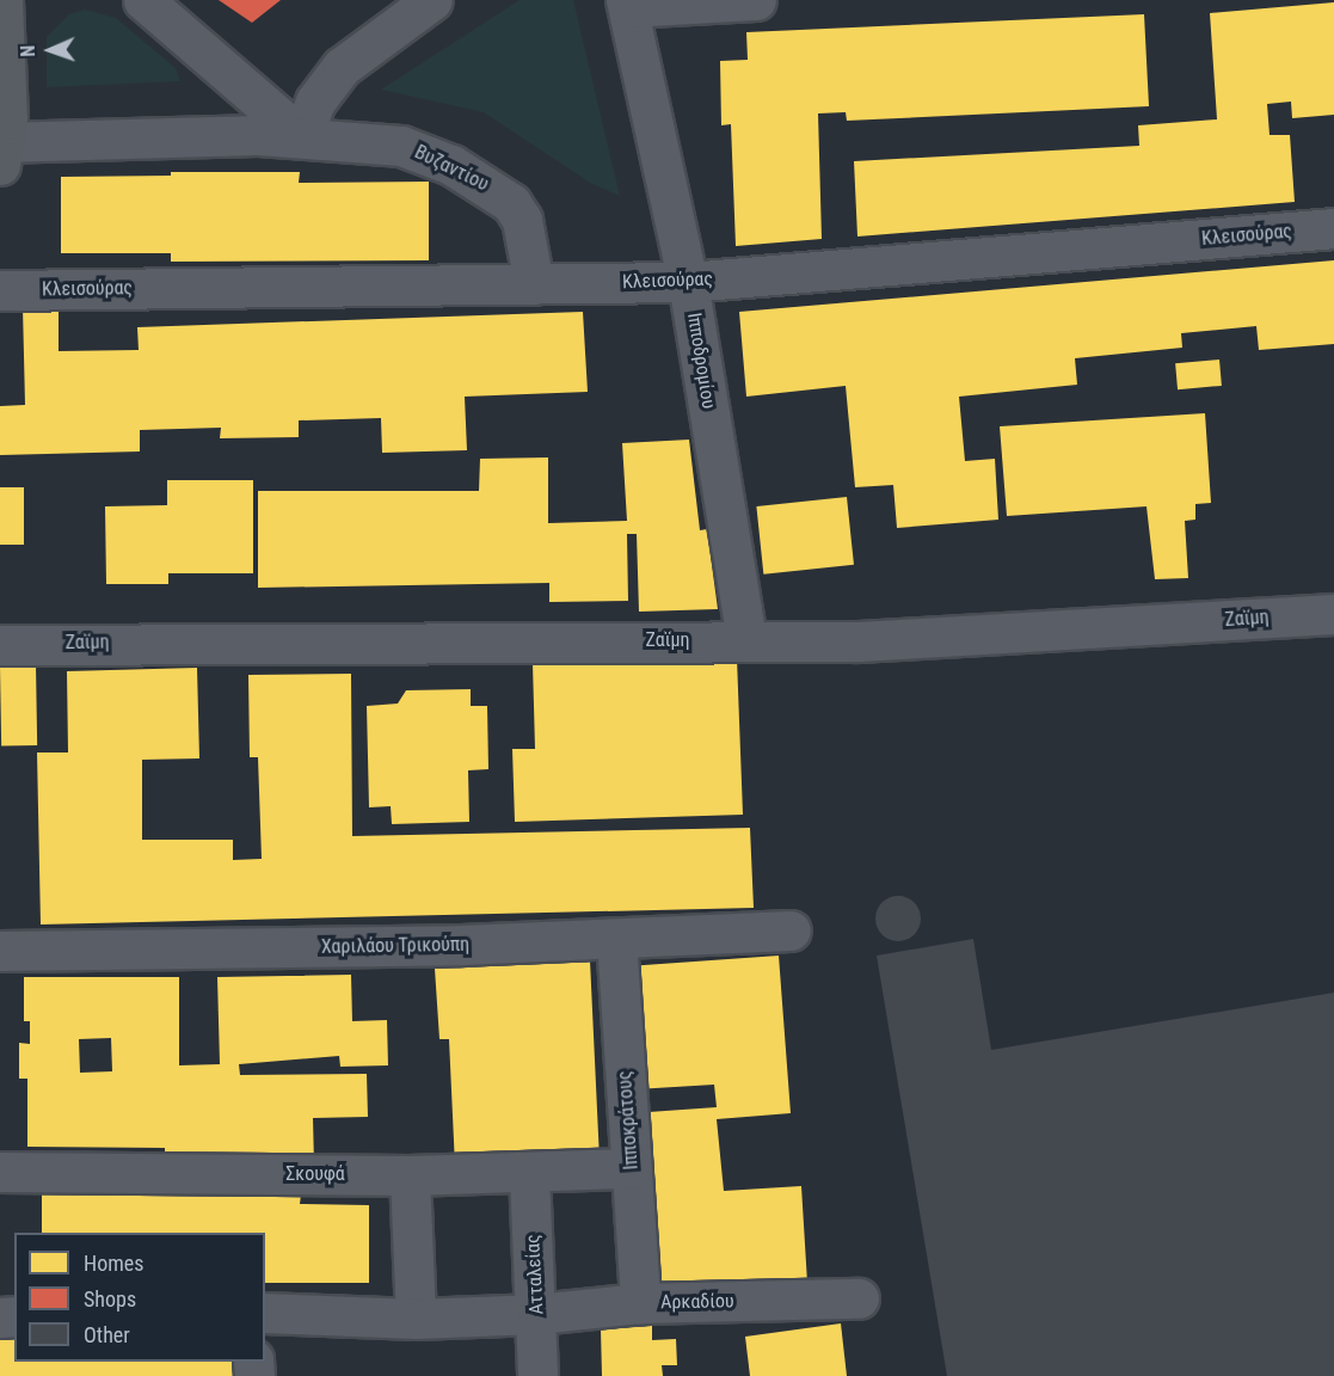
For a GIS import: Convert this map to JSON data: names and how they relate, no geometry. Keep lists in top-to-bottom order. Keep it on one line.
{"streets":{"street":["Βυζαντίου","Κλεισούρας","Ιπποδρομίου","Ζαϊμη","Χαριλάου Τρικούπη","Ιπποκράτους","Σκουφά","Ατταλείας","Αρκαδίου"]},"crossings":[["Βυζαντίου","Κλεισούρας"],["Κλεισούρας","Ιπποδρομίου"],["Ιπποδρομίου","Ζαϊμη"],["Χαριλάου Τρικούπη","Ιπποκράτους"],["Ιπποκράτους","Σκουφά"],["Ιπποκράτους","Αρκαδίου"],["Σκουφά","Ατταλείας"],["Ατταλείας","Αρκαδίου"]],"legend":["Homes","Shops","Other"],"north":"left"}
